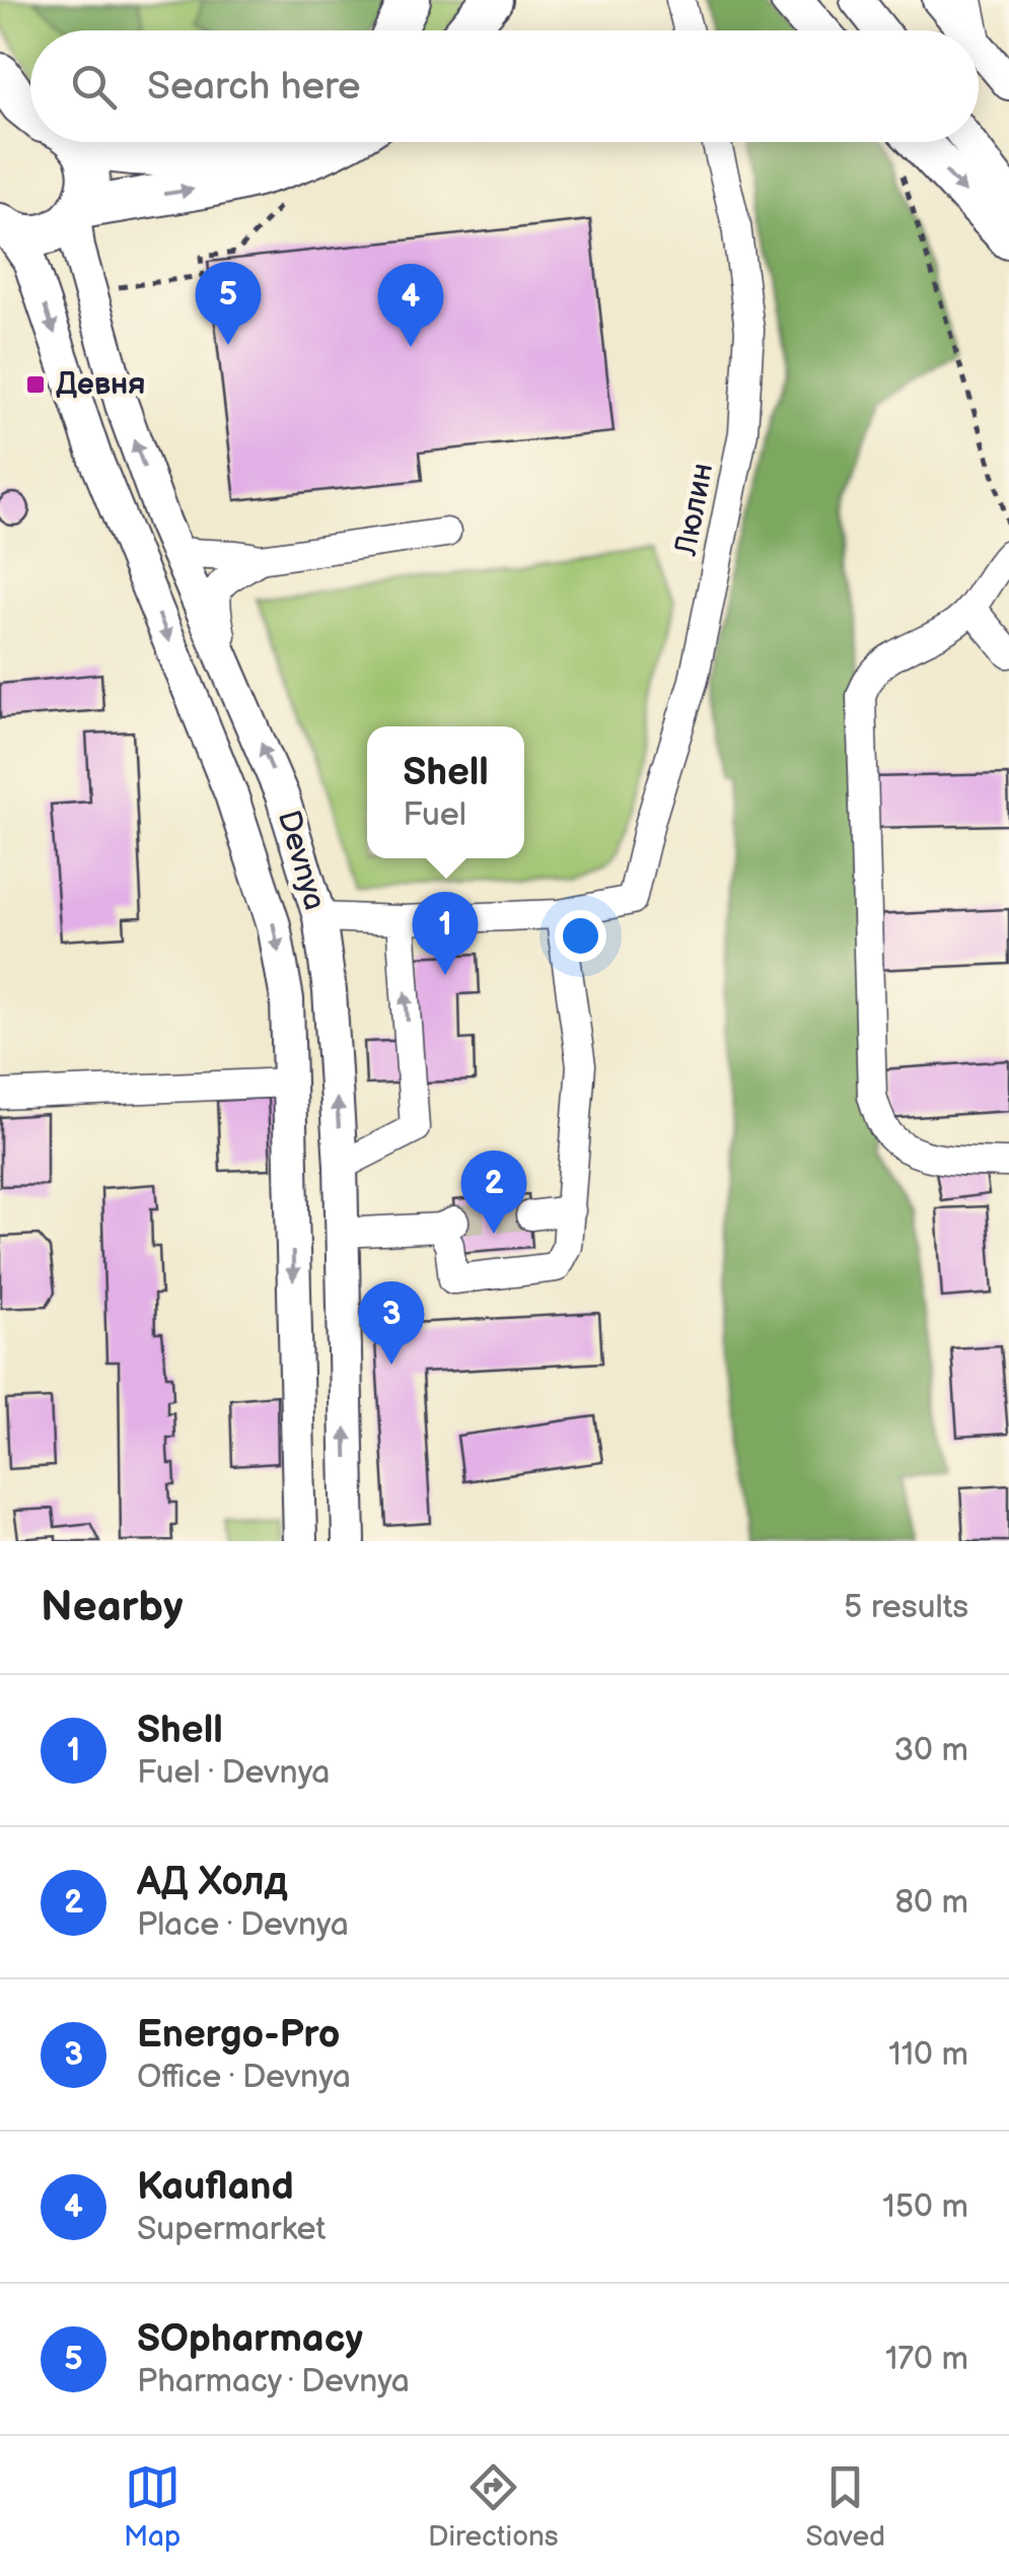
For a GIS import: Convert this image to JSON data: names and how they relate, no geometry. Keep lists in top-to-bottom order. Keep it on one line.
{"streets":{"main road":["Devnya"],"street":["Люлин"]},"places":{"transit":["Девня"]},"page":{"search":"Search here","pins":["5","4","1","2","3"],"popup":["Shell","Fuel"],"heading":["Nearby","5 results"],"list":[{"mark":"1","name":"Shell","note":"Fuel · Devnya","value":"30 m"},{"mark":"2","name":"АД Холд","note":"Place · Devnya","value":"80 m"},{"mark":"3","name":"Energo-Pro","note":"Office · Devnya","value":"110 m"},{"mark":"4","name":"Kaufland","note":"Supermarket","value":"150 m"},{"mark":"5","name":"SOpharmacy","note":"Pharmacy · Devnya","value":"170 m"}],"nav":["Map","Directions","Saved"]}}
